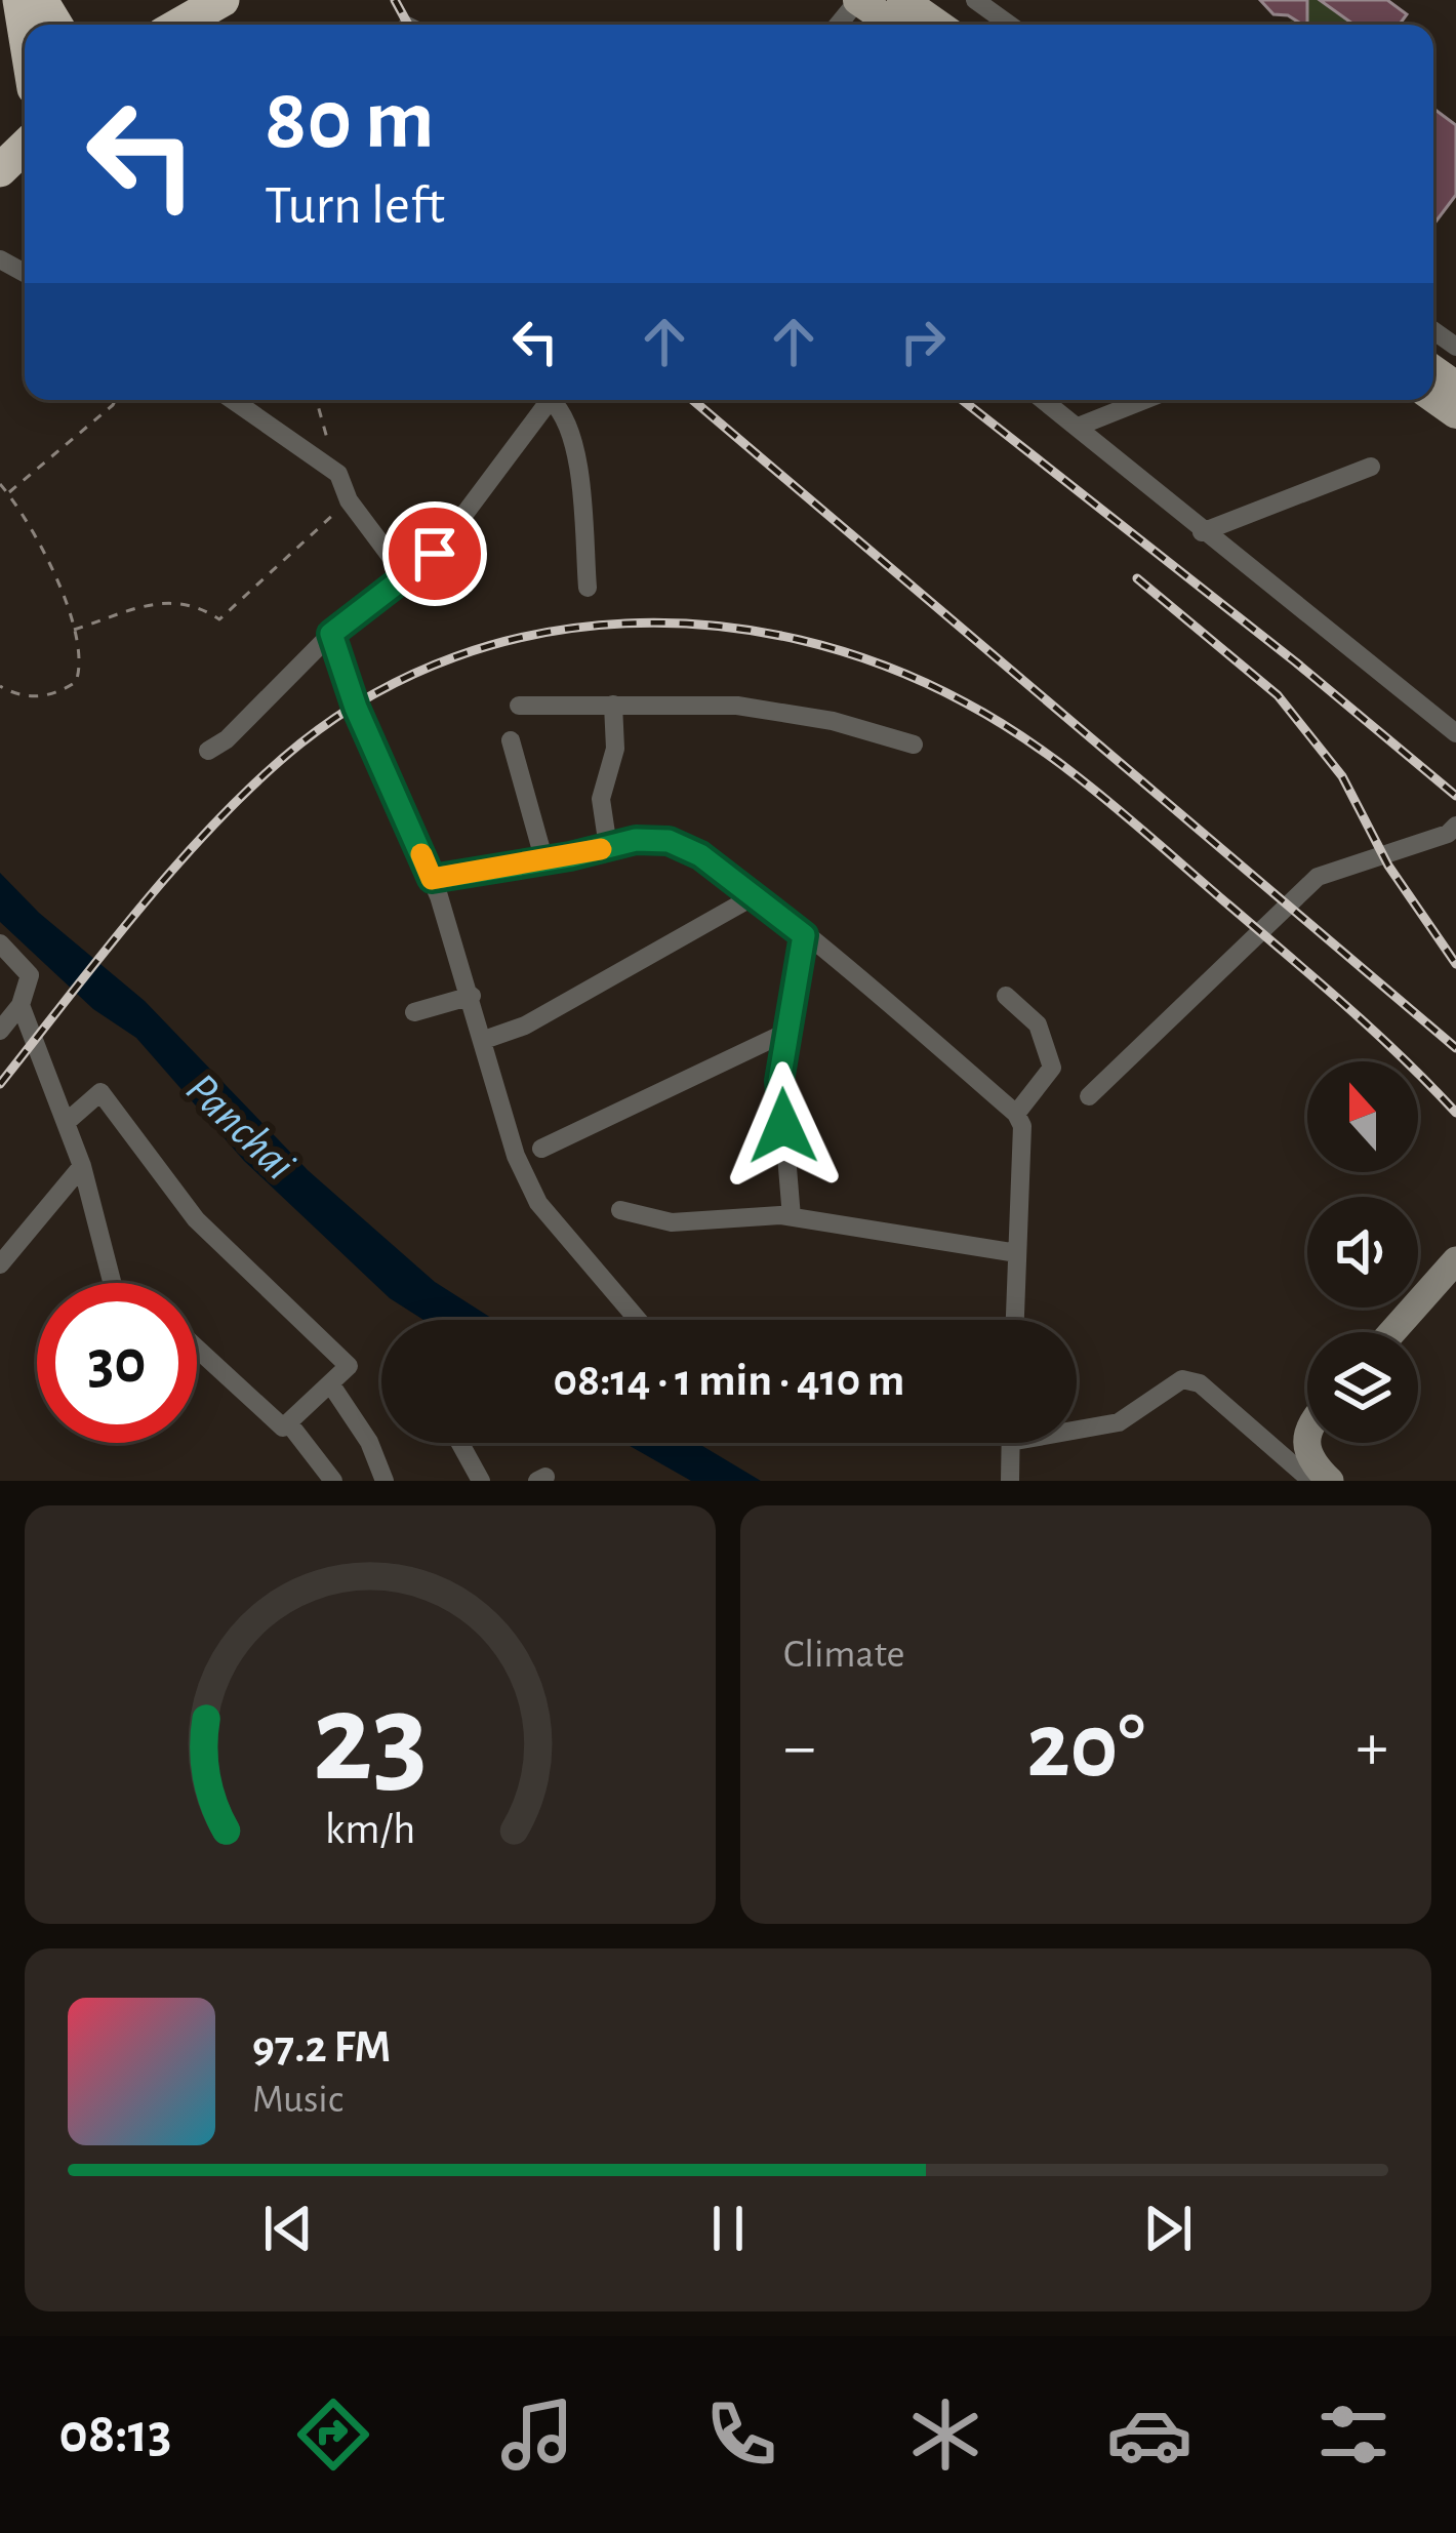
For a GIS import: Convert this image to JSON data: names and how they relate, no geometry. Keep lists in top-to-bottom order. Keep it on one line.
{"water":["Panchai"],"north":"top","page":{"turn":["80 m","Turn left"],"limit":"30","trip":"08:14 · 1 min · 410 m","tile":"Climate","heat":["−","20°","+"],"song":["97.2 FM","Music"],"tabs":"08:13","gauge":["23","km/h"]}}
